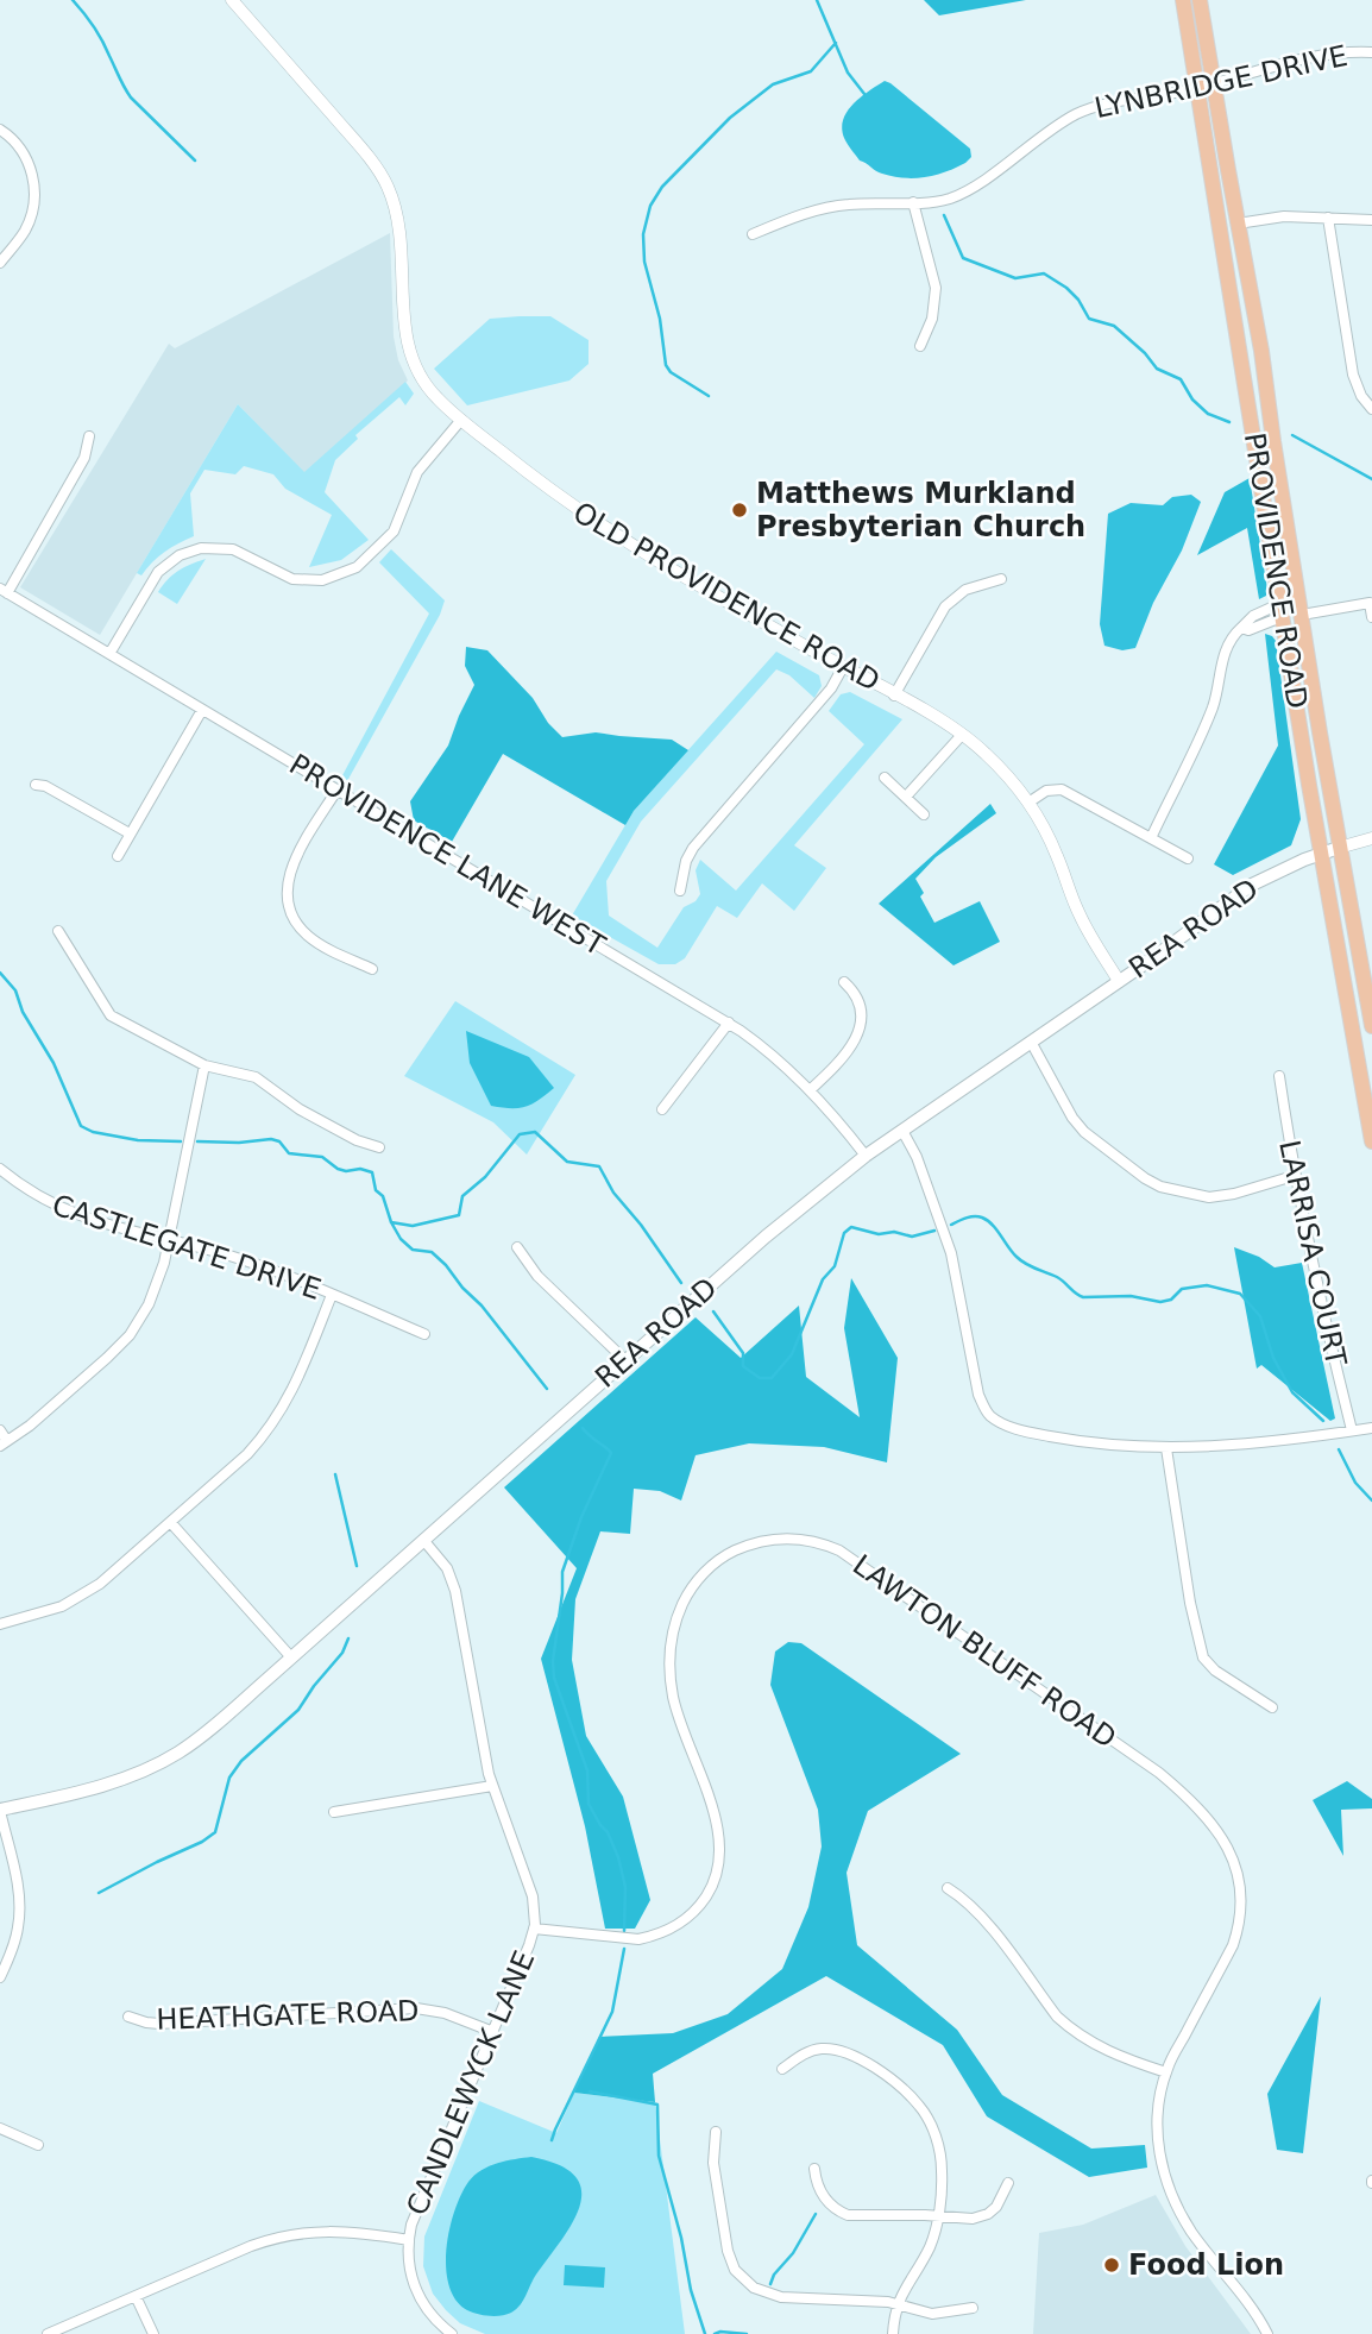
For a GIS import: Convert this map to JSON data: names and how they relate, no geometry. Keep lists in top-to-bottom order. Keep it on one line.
{"streets":{"main road":["PROVIDENCE ROAD","REA ROAD"],"street":["LYNBRIDGE DRIVE","OLD PROVIDENCE ROAD","PROVIDENCE LANE WEST","CASTLEGATE DRIVE","LARRISA COURT","LAWTON BLUFF ROAD","HEATHGATE ROAD","CANDLEWYCK LANE"]},"crossings":[["LYNBRIDGE DRIVE","PROVIDENCE ROAD"],["PROVIDENCE ROAD","REA ROAD"],["OLD PROVIDENCE ROAD","REA ROAD"],["PROVIDENCE LANE WEST","REA ROAD"],["REA ROAD","CANDLEWYCK LANE"],["LAWTON BLUFF ROAD","CANDLEWYCK LANE"],["HEATHGATE ROAD","CANDLEWYCK LANE"]],"places":["Matthews Murkland Presbyterian Church","Food Lion"]}
